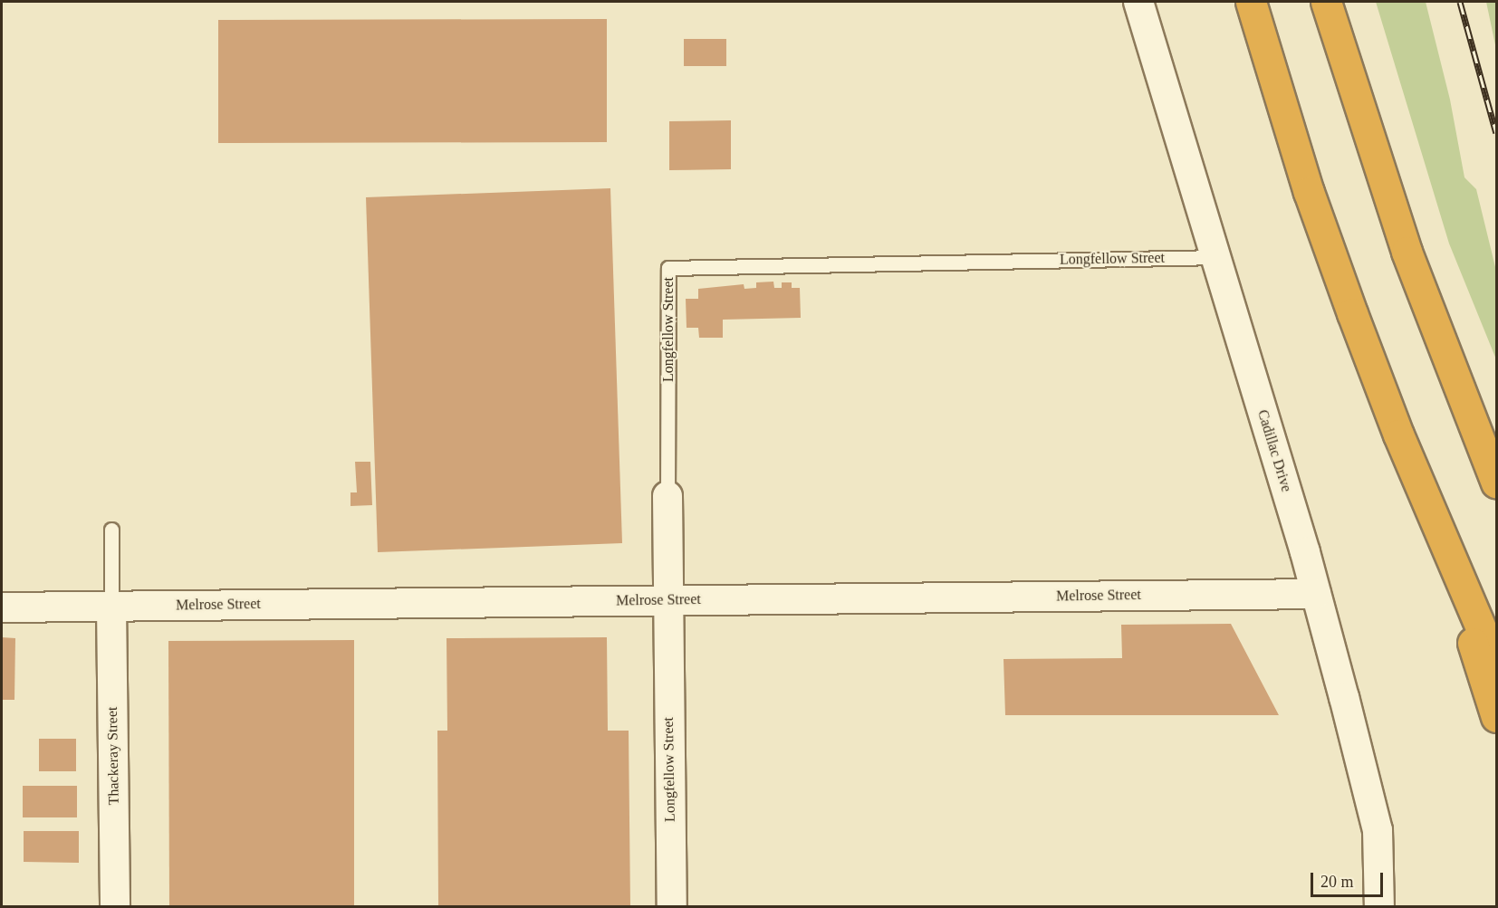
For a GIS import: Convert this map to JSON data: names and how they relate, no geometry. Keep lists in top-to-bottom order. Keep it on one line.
{"streets":{"street":["Longfellow Street","Cadillac Drive","Melrose Street","Thackeray Street"]},"crossings":[["Longfellow Street","Cadillac Drive"],["Longfellow Street","Melrose Street"],["Cadillac Drive","Melrose Street"],["Melrose Street","Thackeray Street"]],"scale_bar":"20 m"}
